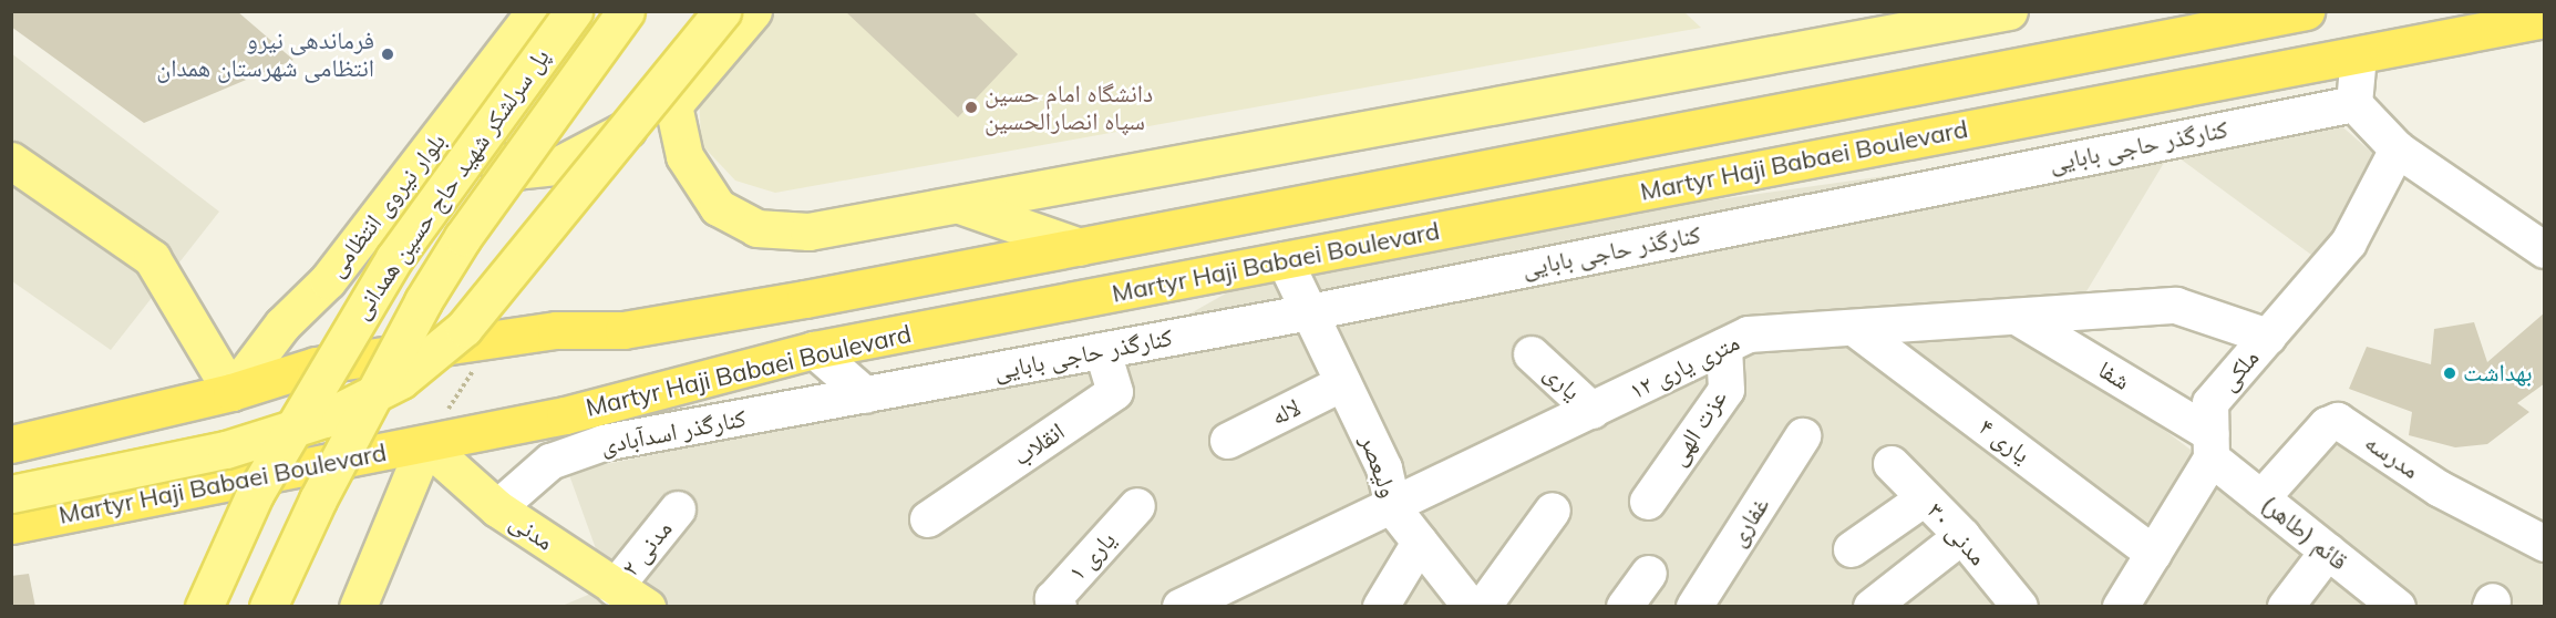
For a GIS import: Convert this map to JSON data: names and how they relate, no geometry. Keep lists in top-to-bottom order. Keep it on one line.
{"streets":{"highway":["Martyr Haji Babaei Boulevard"],"main road":["پل سرلشکر شهید حاج حسین همدانی","بلوار نیروی انتظامی","مدنی"],"street":["کنارگذر حاجی بابایی","۱۲ متری یاری","ملکی","شفا","یاری","لاله","عزت الهی","کنارگذر اسدآبادی","یاری ۴","انقلاب","مدرسه","ولیعصر","غفاری","قائم (طاهر)","مدنی ۳۰","مدنی ۲","یاری ۱"]},"crossings":[["کنارگذر حاجی بابایی","کنارگذر اسدآبادی"],["کنارگذر حاجی بابایی","انقلاب"],["کنارگذر حاجی بابایی","ولیعصر"],["Martyr Haji Babaei Boulevard","ولیعصر"],["Martyr Haji Babaei Boulevard","مدنی"],["۱۲ متری یاری","ملکی"],["۱۲ متری یاری","شفا"],["۱۲ متری یاری","یاری"],["۱۲ متری یاری","عزت الهی"],["۱۲ متری یاری","یاری ۴"],["۱۲ متری یاری","ولیعصر"],["ملکی","شفا"],["ملکی","قائم (طاهر)"],["شفا","قائم (طاهر)"],["لاله","ولیعصر"],["کنارگذر اسدآبادی","مدنی"],["مدرسه","قائم (طاهر)"],["مدنی","مدنی ۲"]],"places":["فرماندهی نیرو انتظامی شهرستان همدان","دانشگاه امام حسین سپاه انصارالحسین","بهداشت"]}
